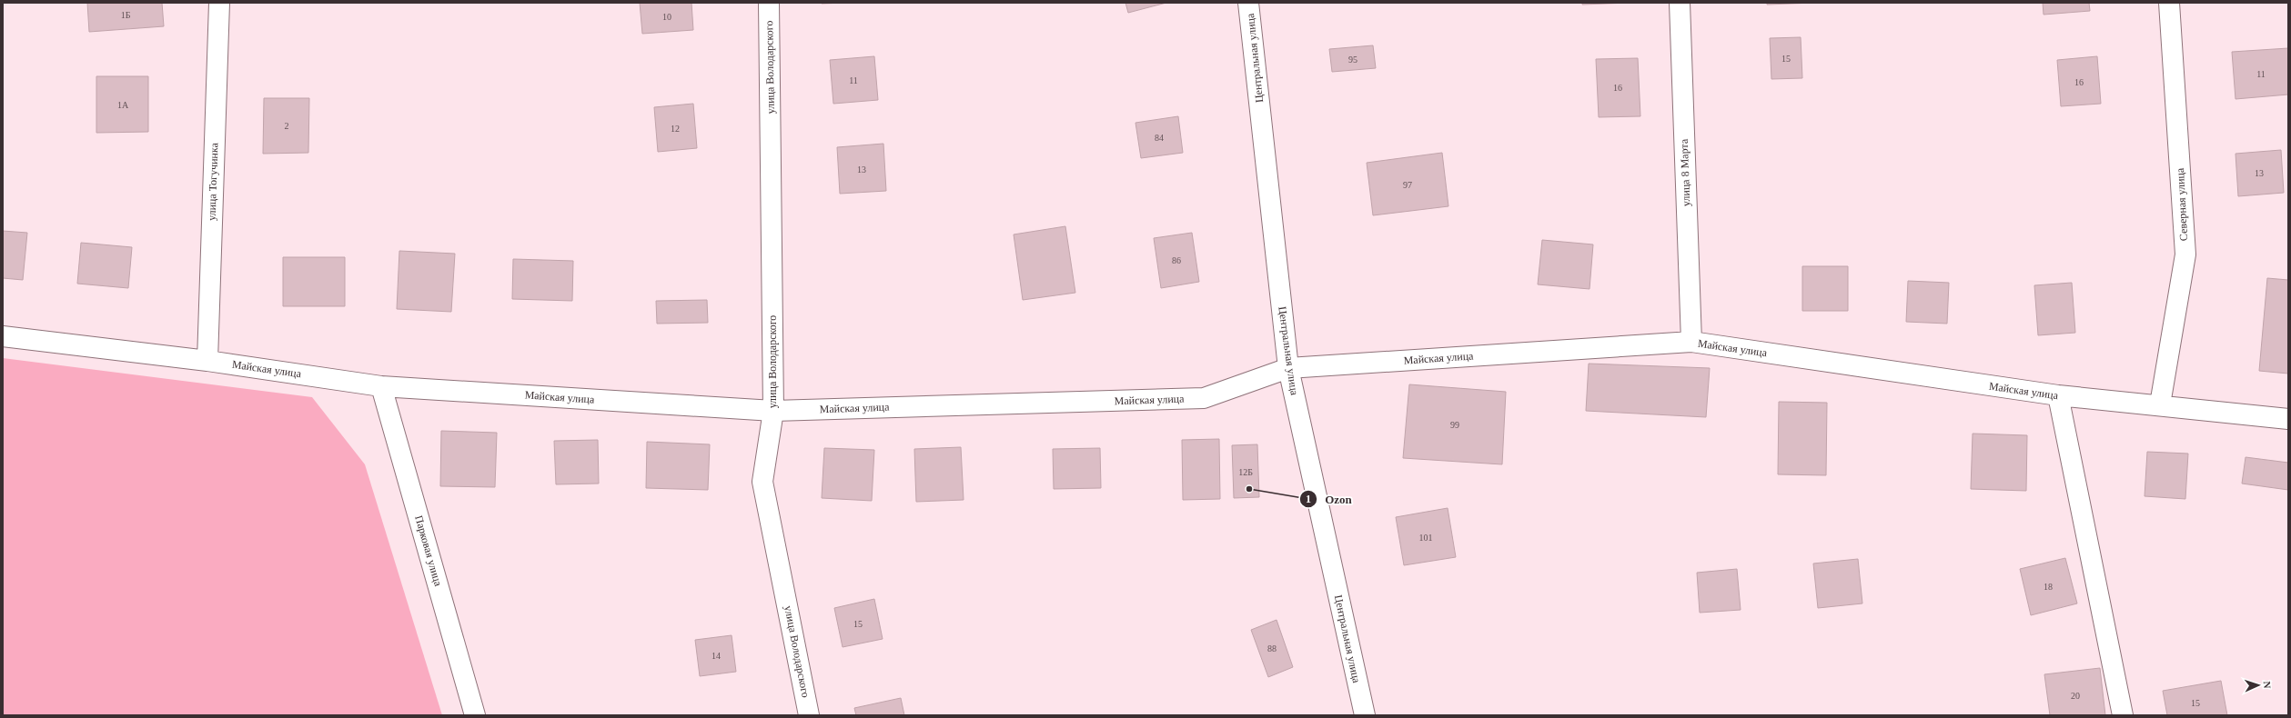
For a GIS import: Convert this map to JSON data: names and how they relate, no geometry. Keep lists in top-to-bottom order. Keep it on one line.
{"streets":{"street":["Центральная улица","улица Володарского","улица 8 Марта","улица Тогучинка","Северная улица","Майская улица","Парковая улица"]},"crossings":[["Центральная улица","Майская улица"],["улица Володарского","Майская улица"],["улица 8 Марта","Майская улица"],["улица Тогучинка","Майская улица"],["Северная улица","Майская улица"],["Майская улица","Парковая улица"]],"places":["Ozon"],"house_numbers":["1Б","10","15","95","11","11","16","16","1А","2","12","84","13","13","97","86","99","12Б","101","18","15","88","14","20","15"],"north":"right"}
